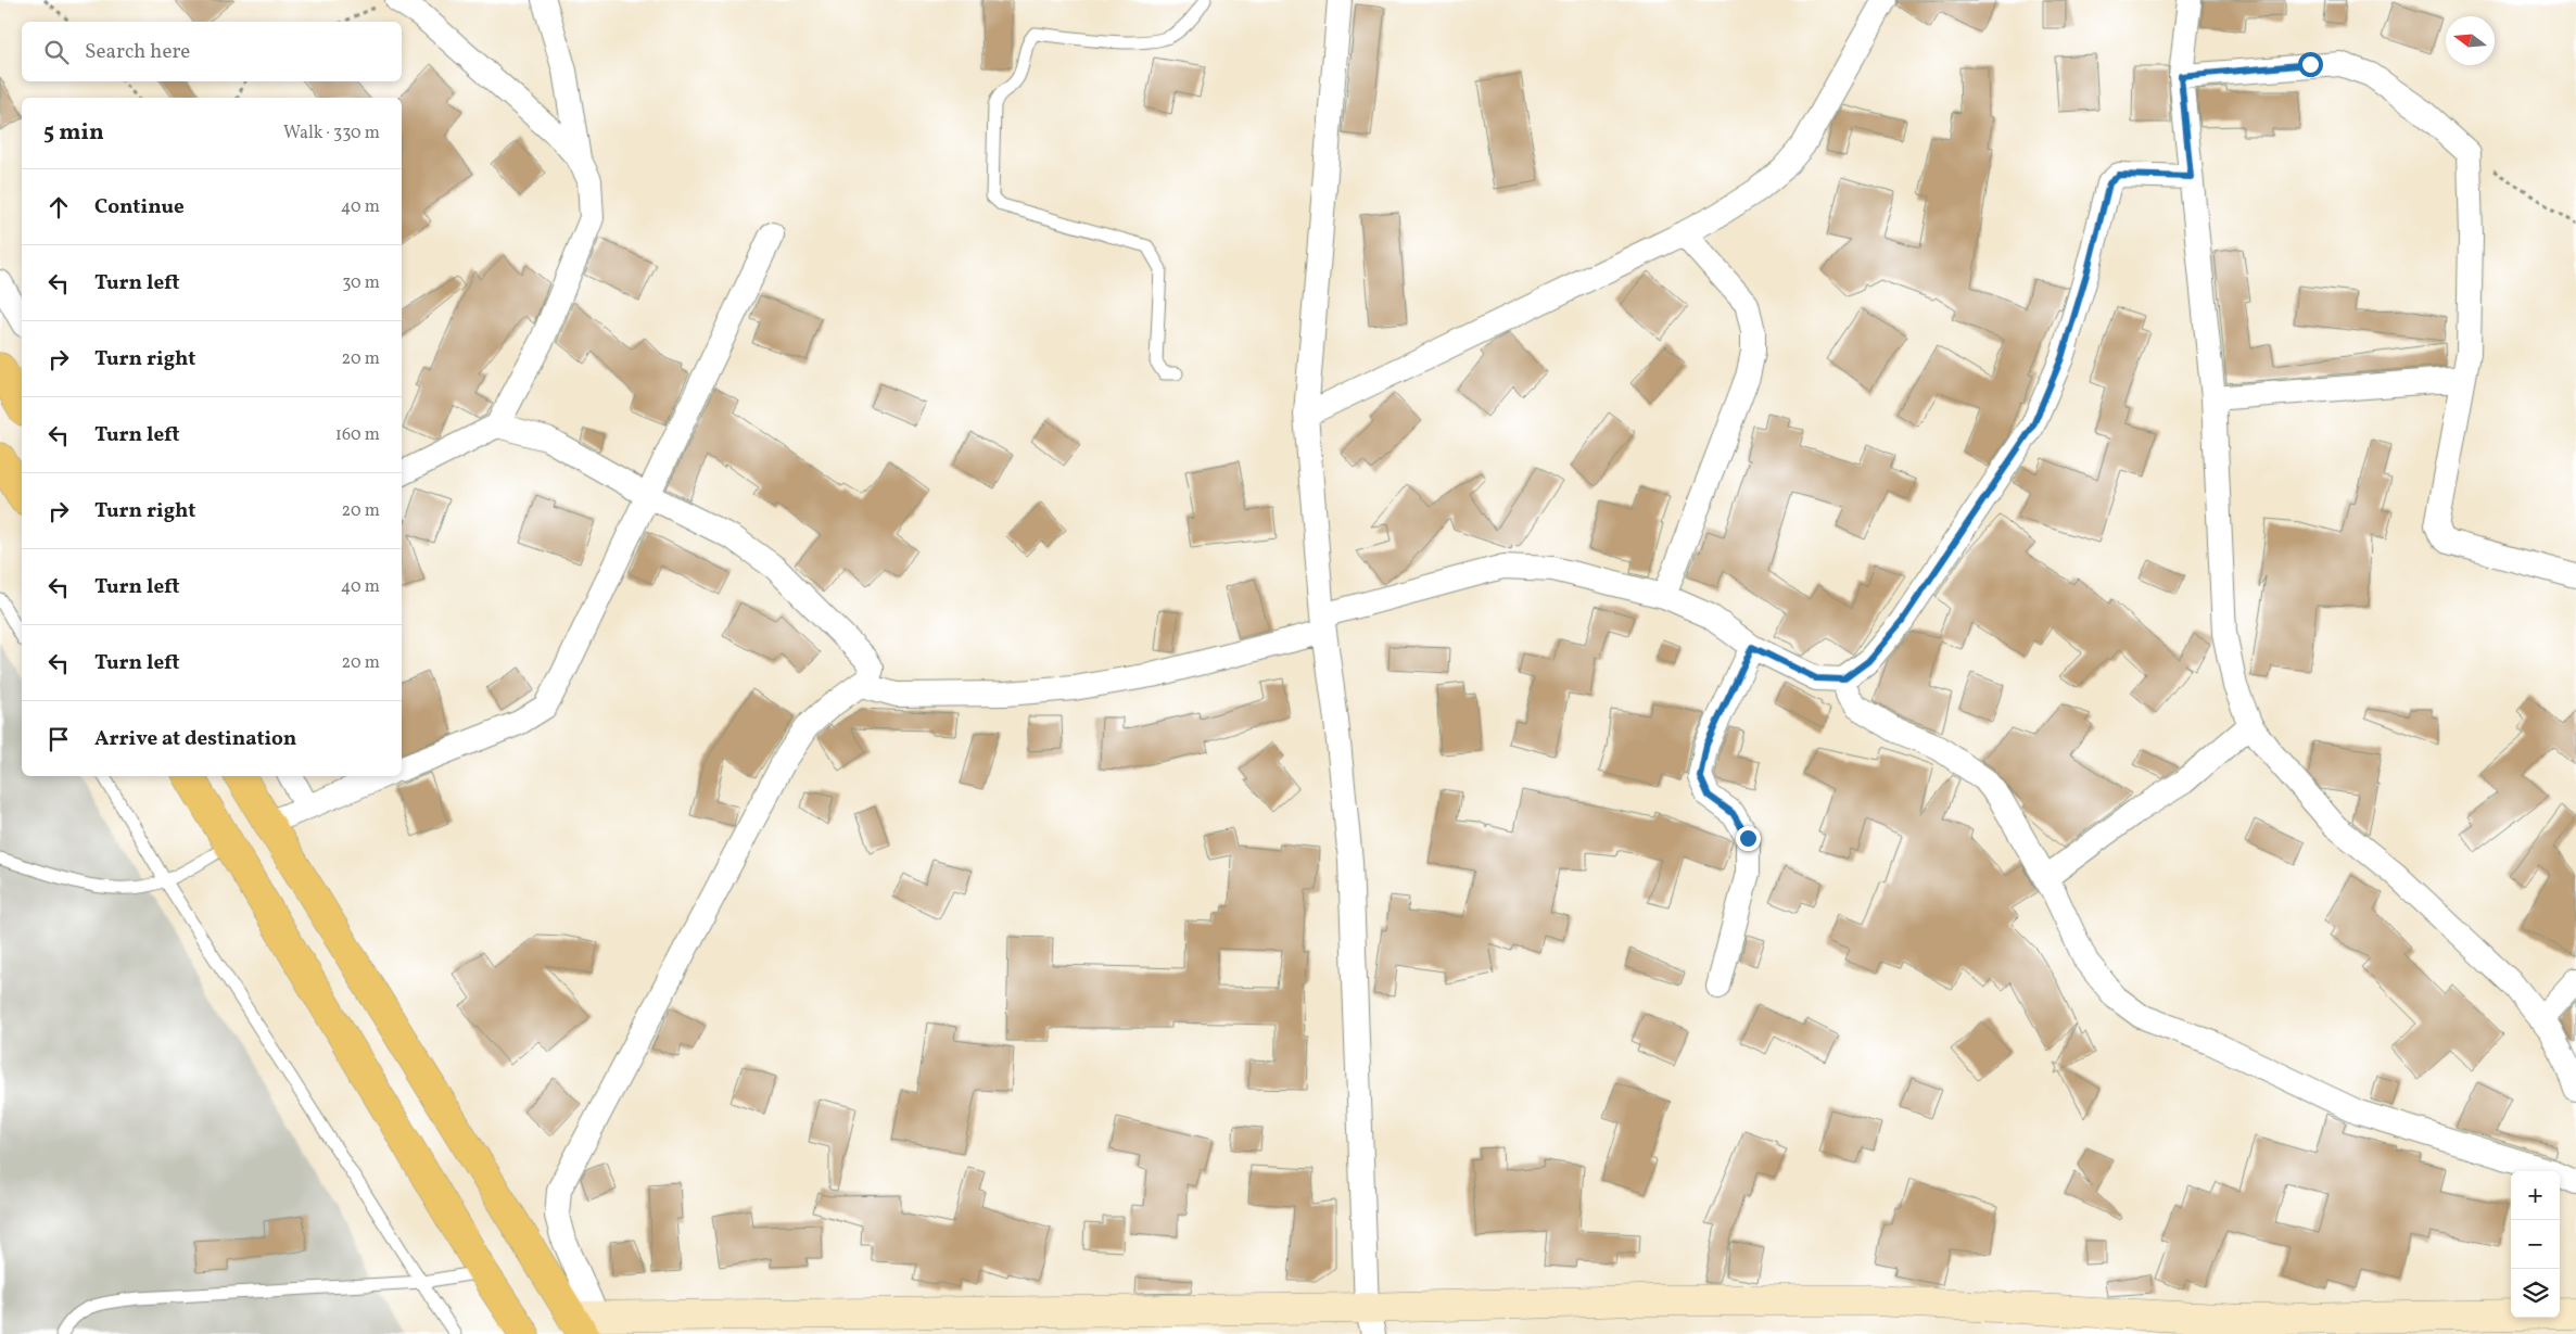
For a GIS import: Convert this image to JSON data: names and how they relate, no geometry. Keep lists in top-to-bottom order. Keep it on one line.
{"north":"left","page":{"search":"Search here","heading":["5 min","Walk · 330 m"],"list":[["Continue","40 m"],["Turn left","30 m"],["Turn right","20 m"],["Turn left","160 m"],["Turn right","20 m"],["Turn left","40 m"],["Turn left","20 m"],"Arrive at destination"],"map_buttons":["+","−"]}}
